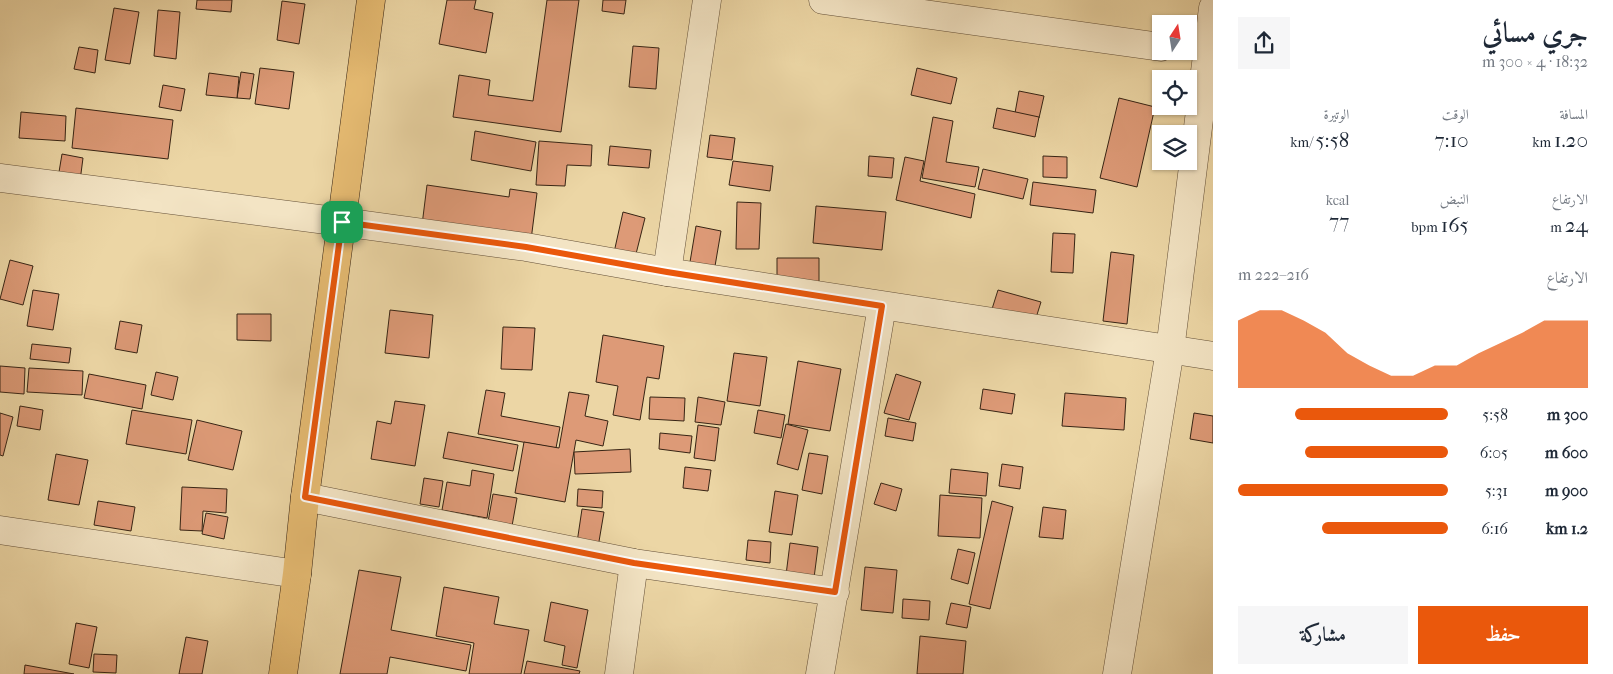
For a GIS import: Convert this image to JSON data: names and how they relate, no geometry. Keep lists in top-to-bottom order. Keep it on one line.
{"north":"top","page":{"heading":["جري مسائي","18:32 · 4 × 300 m"],"stats":[["المسافة","1.20 km"],["الوقت","7:10"],["الوتيرة","5:58 /km"],["الارتفاع","24 m"],["النبض","165 bpm"],["kcal","77"]],"chart":["الارتفاع","216–222 m"],"list":[{"name":"300 m","note":"5:58"},{"name":"600 m","note":"6:05"},{"name":"900 m","note":"5:31"},{"name":"1.2 km","note":"6:16"}],"buttons":["حفظ","مشاركة"]}}
